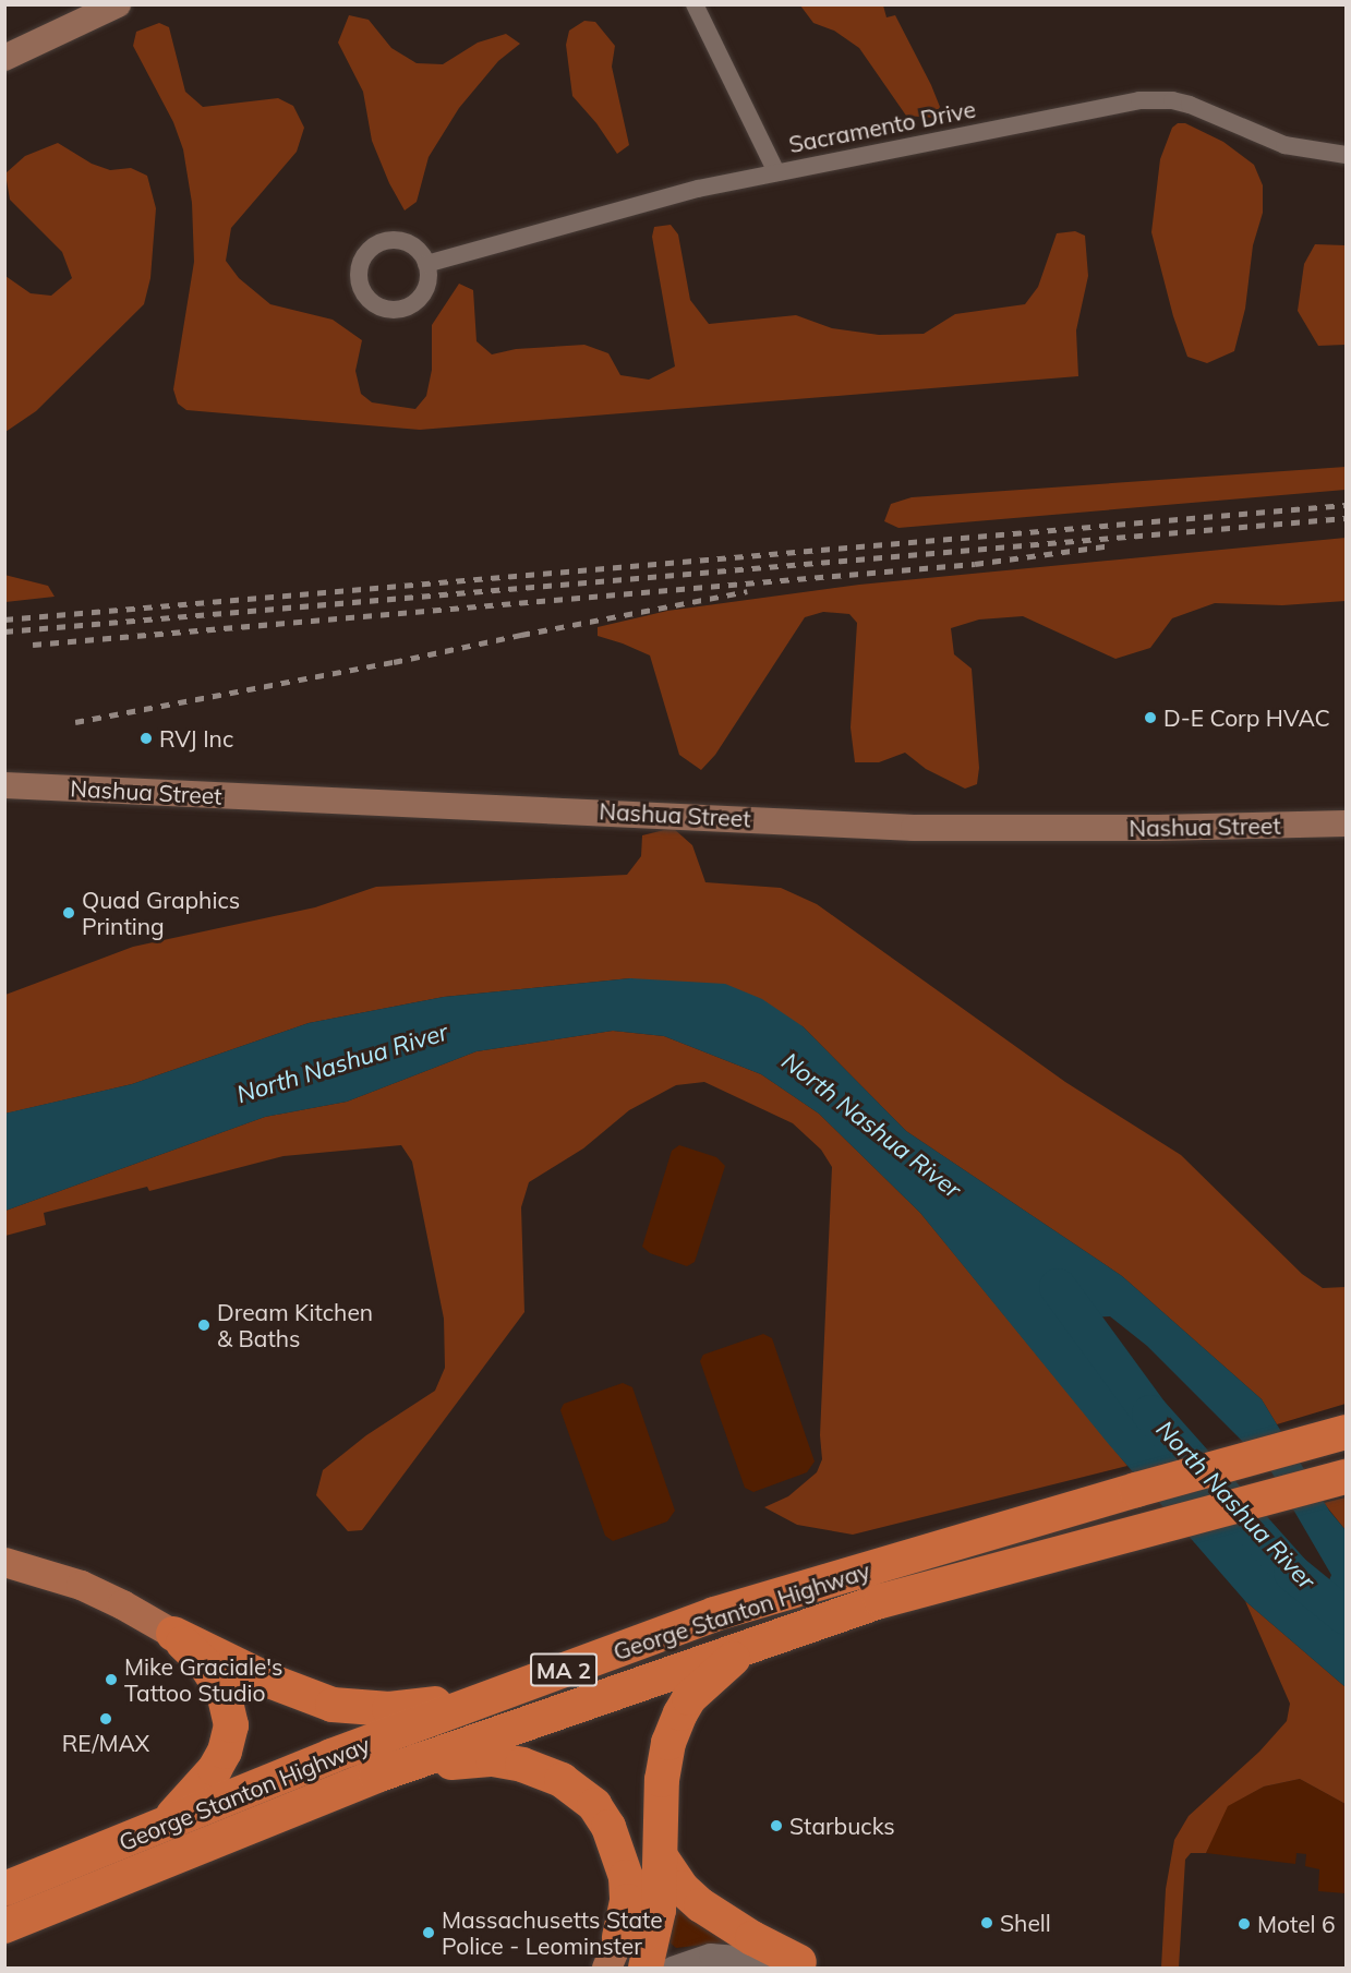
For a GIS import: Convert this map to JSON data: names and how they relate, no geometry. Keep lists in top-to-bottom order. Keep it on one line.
{"streets":{"highway":["George Stanton Highway","MA 2"],"main road":["Nashua Street"],"street":["Sacramento Drive"]},"water":["North Nashua River"],"places":["D-E Corp HVAC","RVJ Inc","Quad Graphics Printing","Dream Kitchen & Baths","Mike Graciale's Tattoo Studio","RE/MAX","Starbucks","Shell","Motel 6","Massachusetts State Police - Leominster"]}
